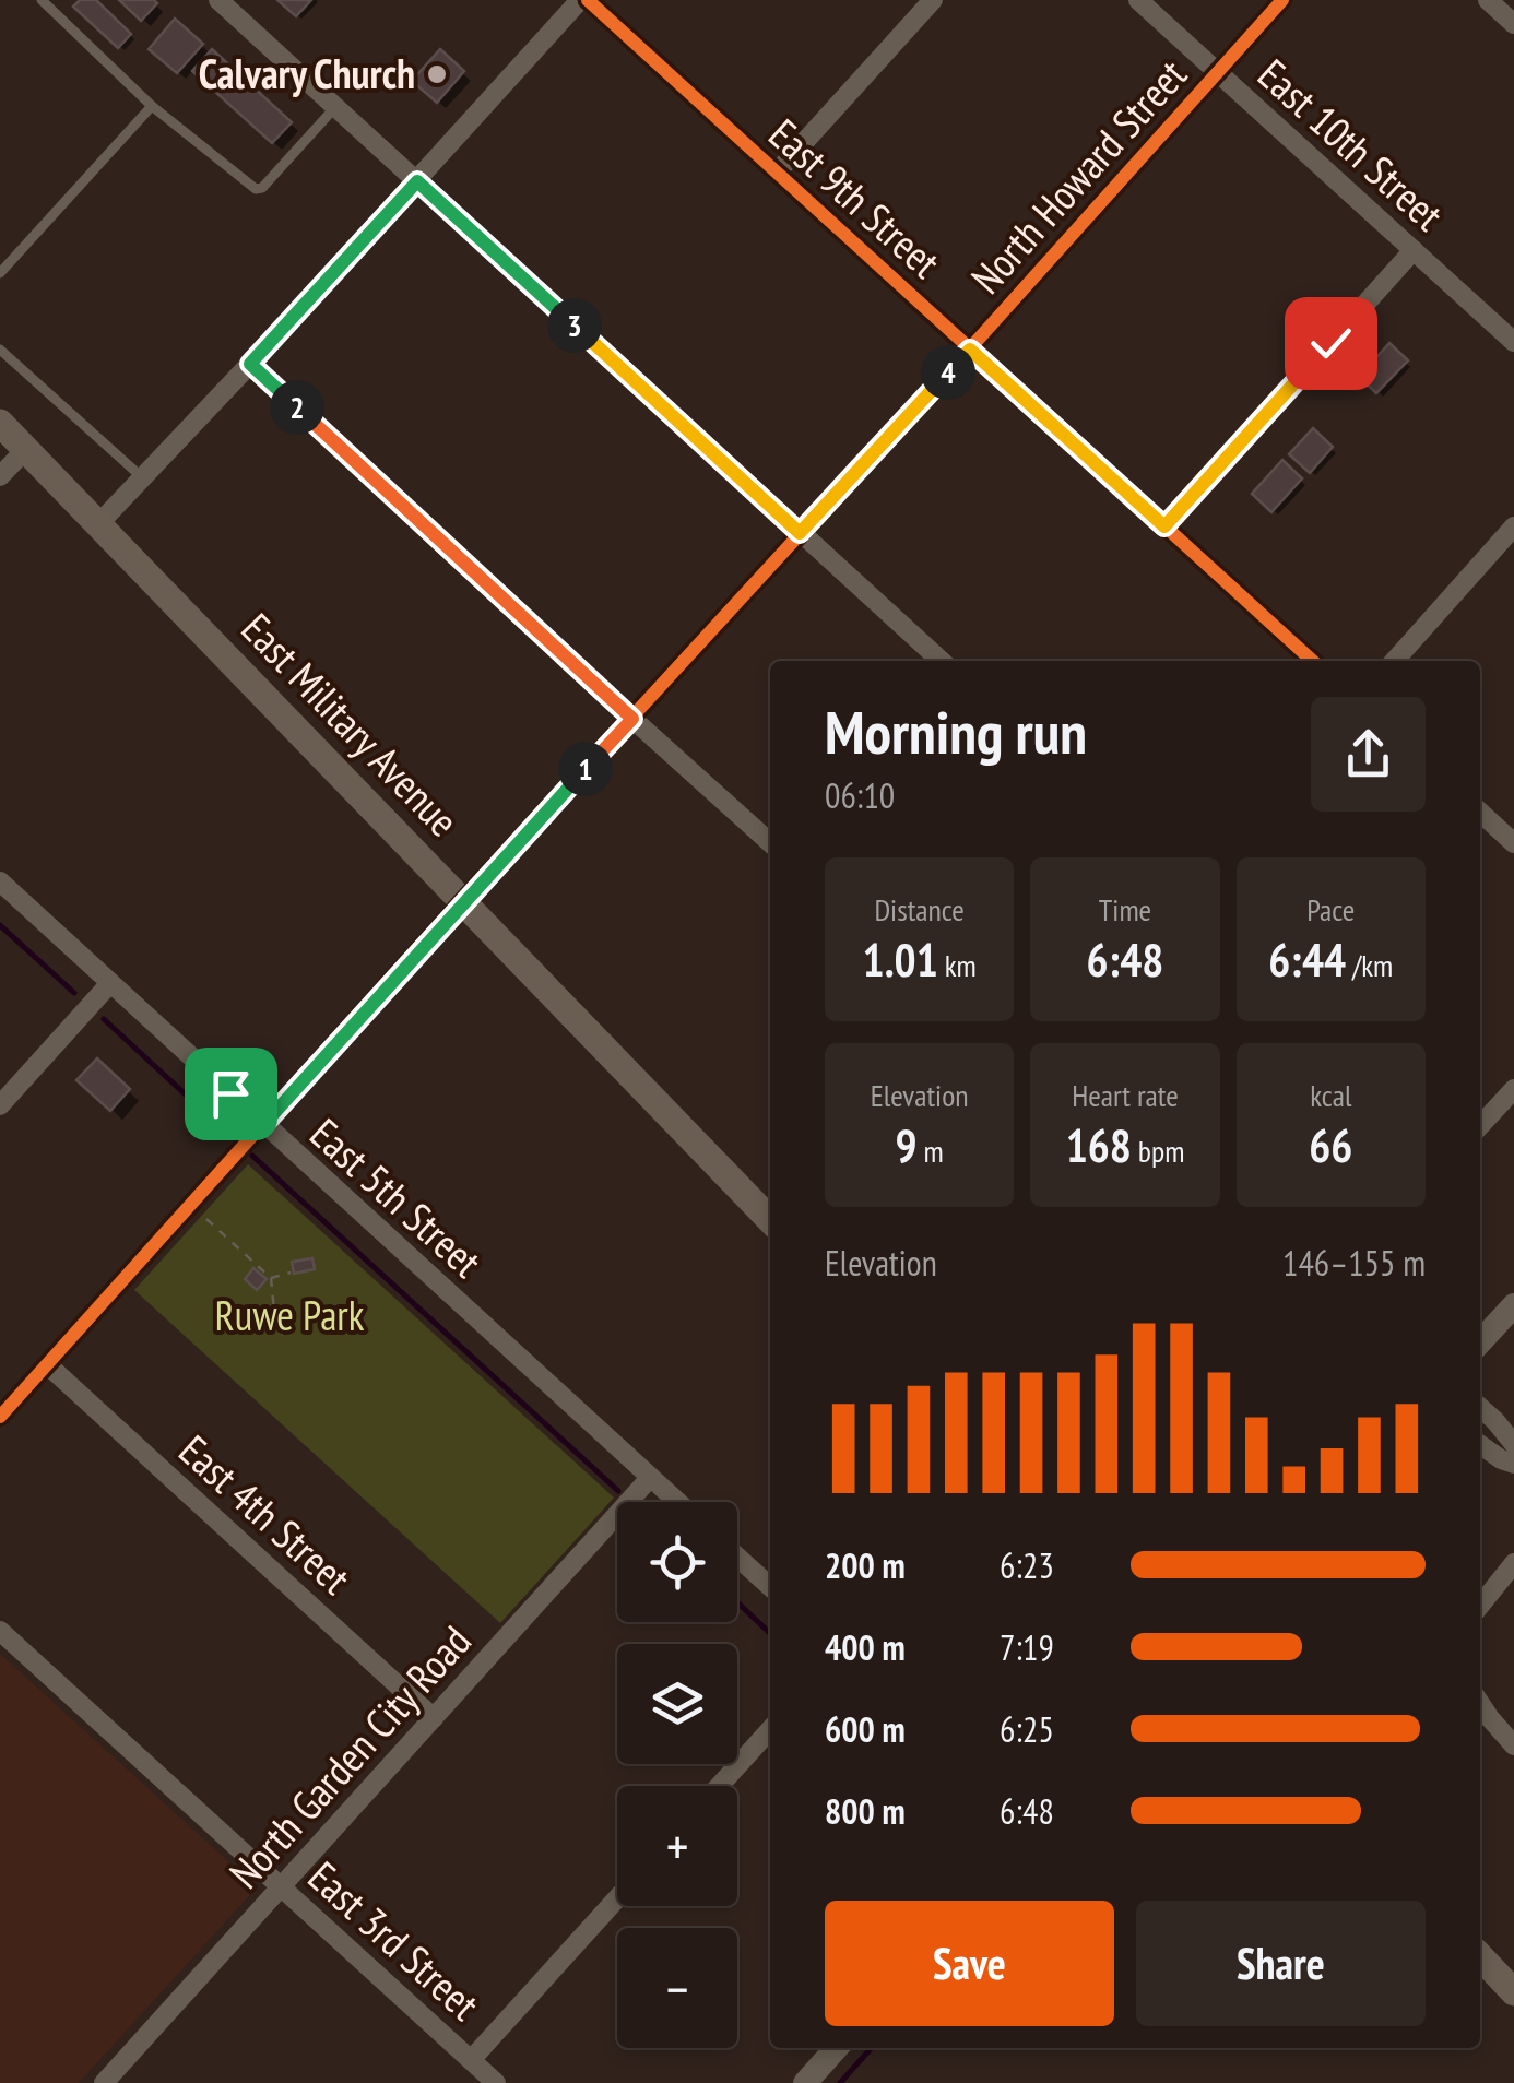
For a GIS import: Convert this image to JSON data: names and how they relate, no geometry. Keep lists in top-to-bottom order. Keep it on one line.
{"streets":{"main road":["East Military Avenue"],"street":["East 10th Street","North Howard Street","East 9th Street","East 5th Street","East 4th Street","North Garden City Road","East 3rd Street"]},"crossings":[["East 10th Street","North Howard Street"],["North Howard Street","East 9th Street"],["North Howard Street","East Military Avenue"],["North Howard Street","East 5th Street"],["North Howard Street","East 4th Street"],["East 5th Street","North Garden City Road"],["East 4th Street","North Garden City Road"],["North Garden City Road","East 3rd Street"]],"parks":["Ruwe Park"],"places":["Calvary Church"],"page":{"pins":["3","4","2","1"],"heading":["Morning run","06:10"],"stats":[["Distance","1.01 km"],["Time","6:48"],["Pace","6:44 /km"],["Elevation","9 m"],["Heart rate","168 bpm"],["kcal","66"]],"chart":["Elevation","146–155 m"],"map_buttons":["+","−"],"list":[{"name":"200 m","note":"6:23"},{"name":"400 m","note":"7:19"},{"name":"600 m","note":"6:25"},{"name":"800 m","note":"6:48"}],"buttons":["Save","Share"]}}
